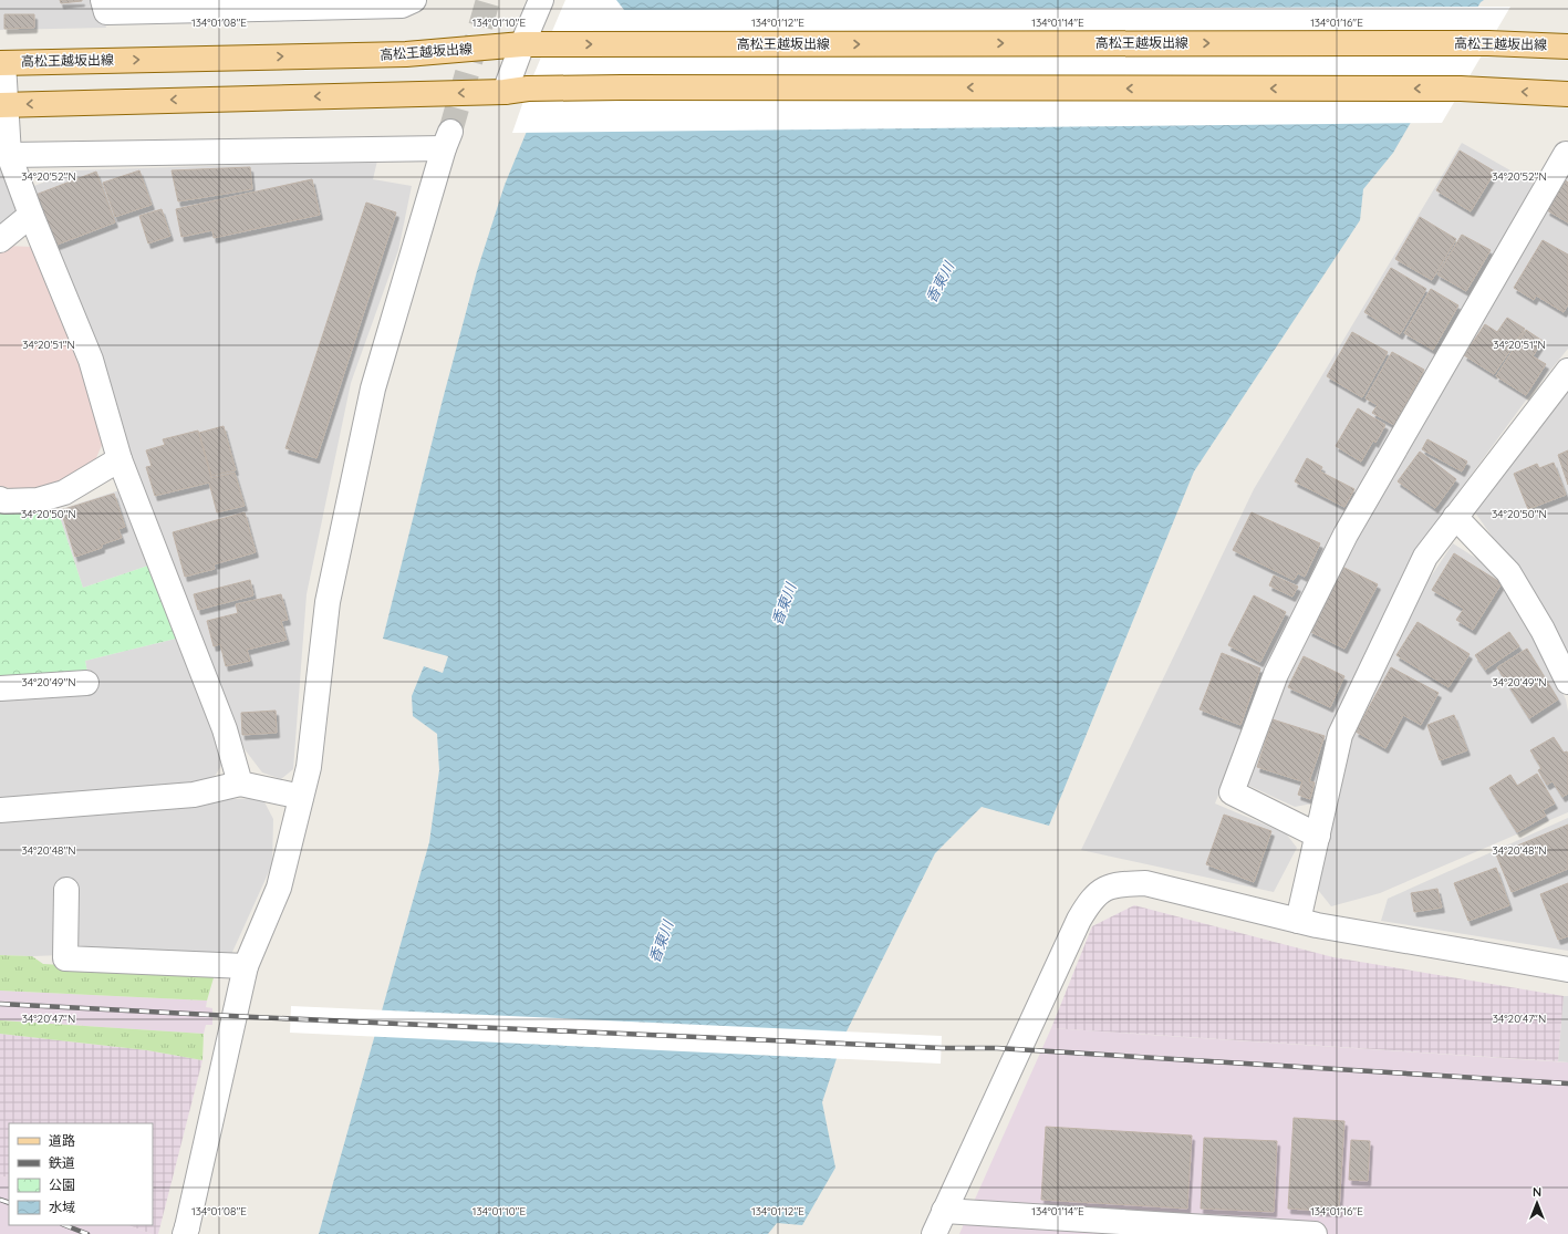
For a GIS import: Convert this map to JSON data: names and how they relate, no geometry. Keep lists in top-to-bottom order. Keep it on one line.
{"streets":{"main road":["高松王越坂出線"]},"water":["香東川"],"legend":["道路","鉄道","公園","水域"],"north":"top","coordinates":["134°01'08\"E","134°01'10\"E","134°01'12\"E","134°01'14\"E","134°01'16\"E","34°20'52\"N","34°20'51\"N","34°20'50\"N","34°20'49\"N","34°20'48\"N","34°20'47\"N"]}
